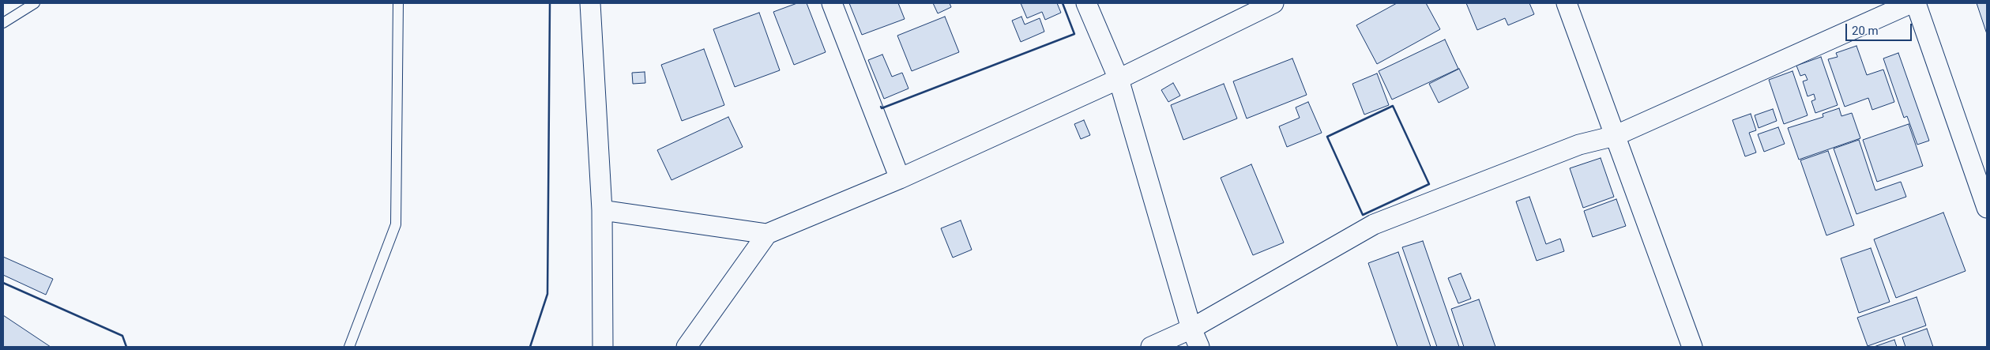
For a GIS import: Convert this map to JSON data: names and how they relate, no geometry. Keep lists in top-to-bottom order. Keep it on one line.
{"scale_bar":"20 m"}
